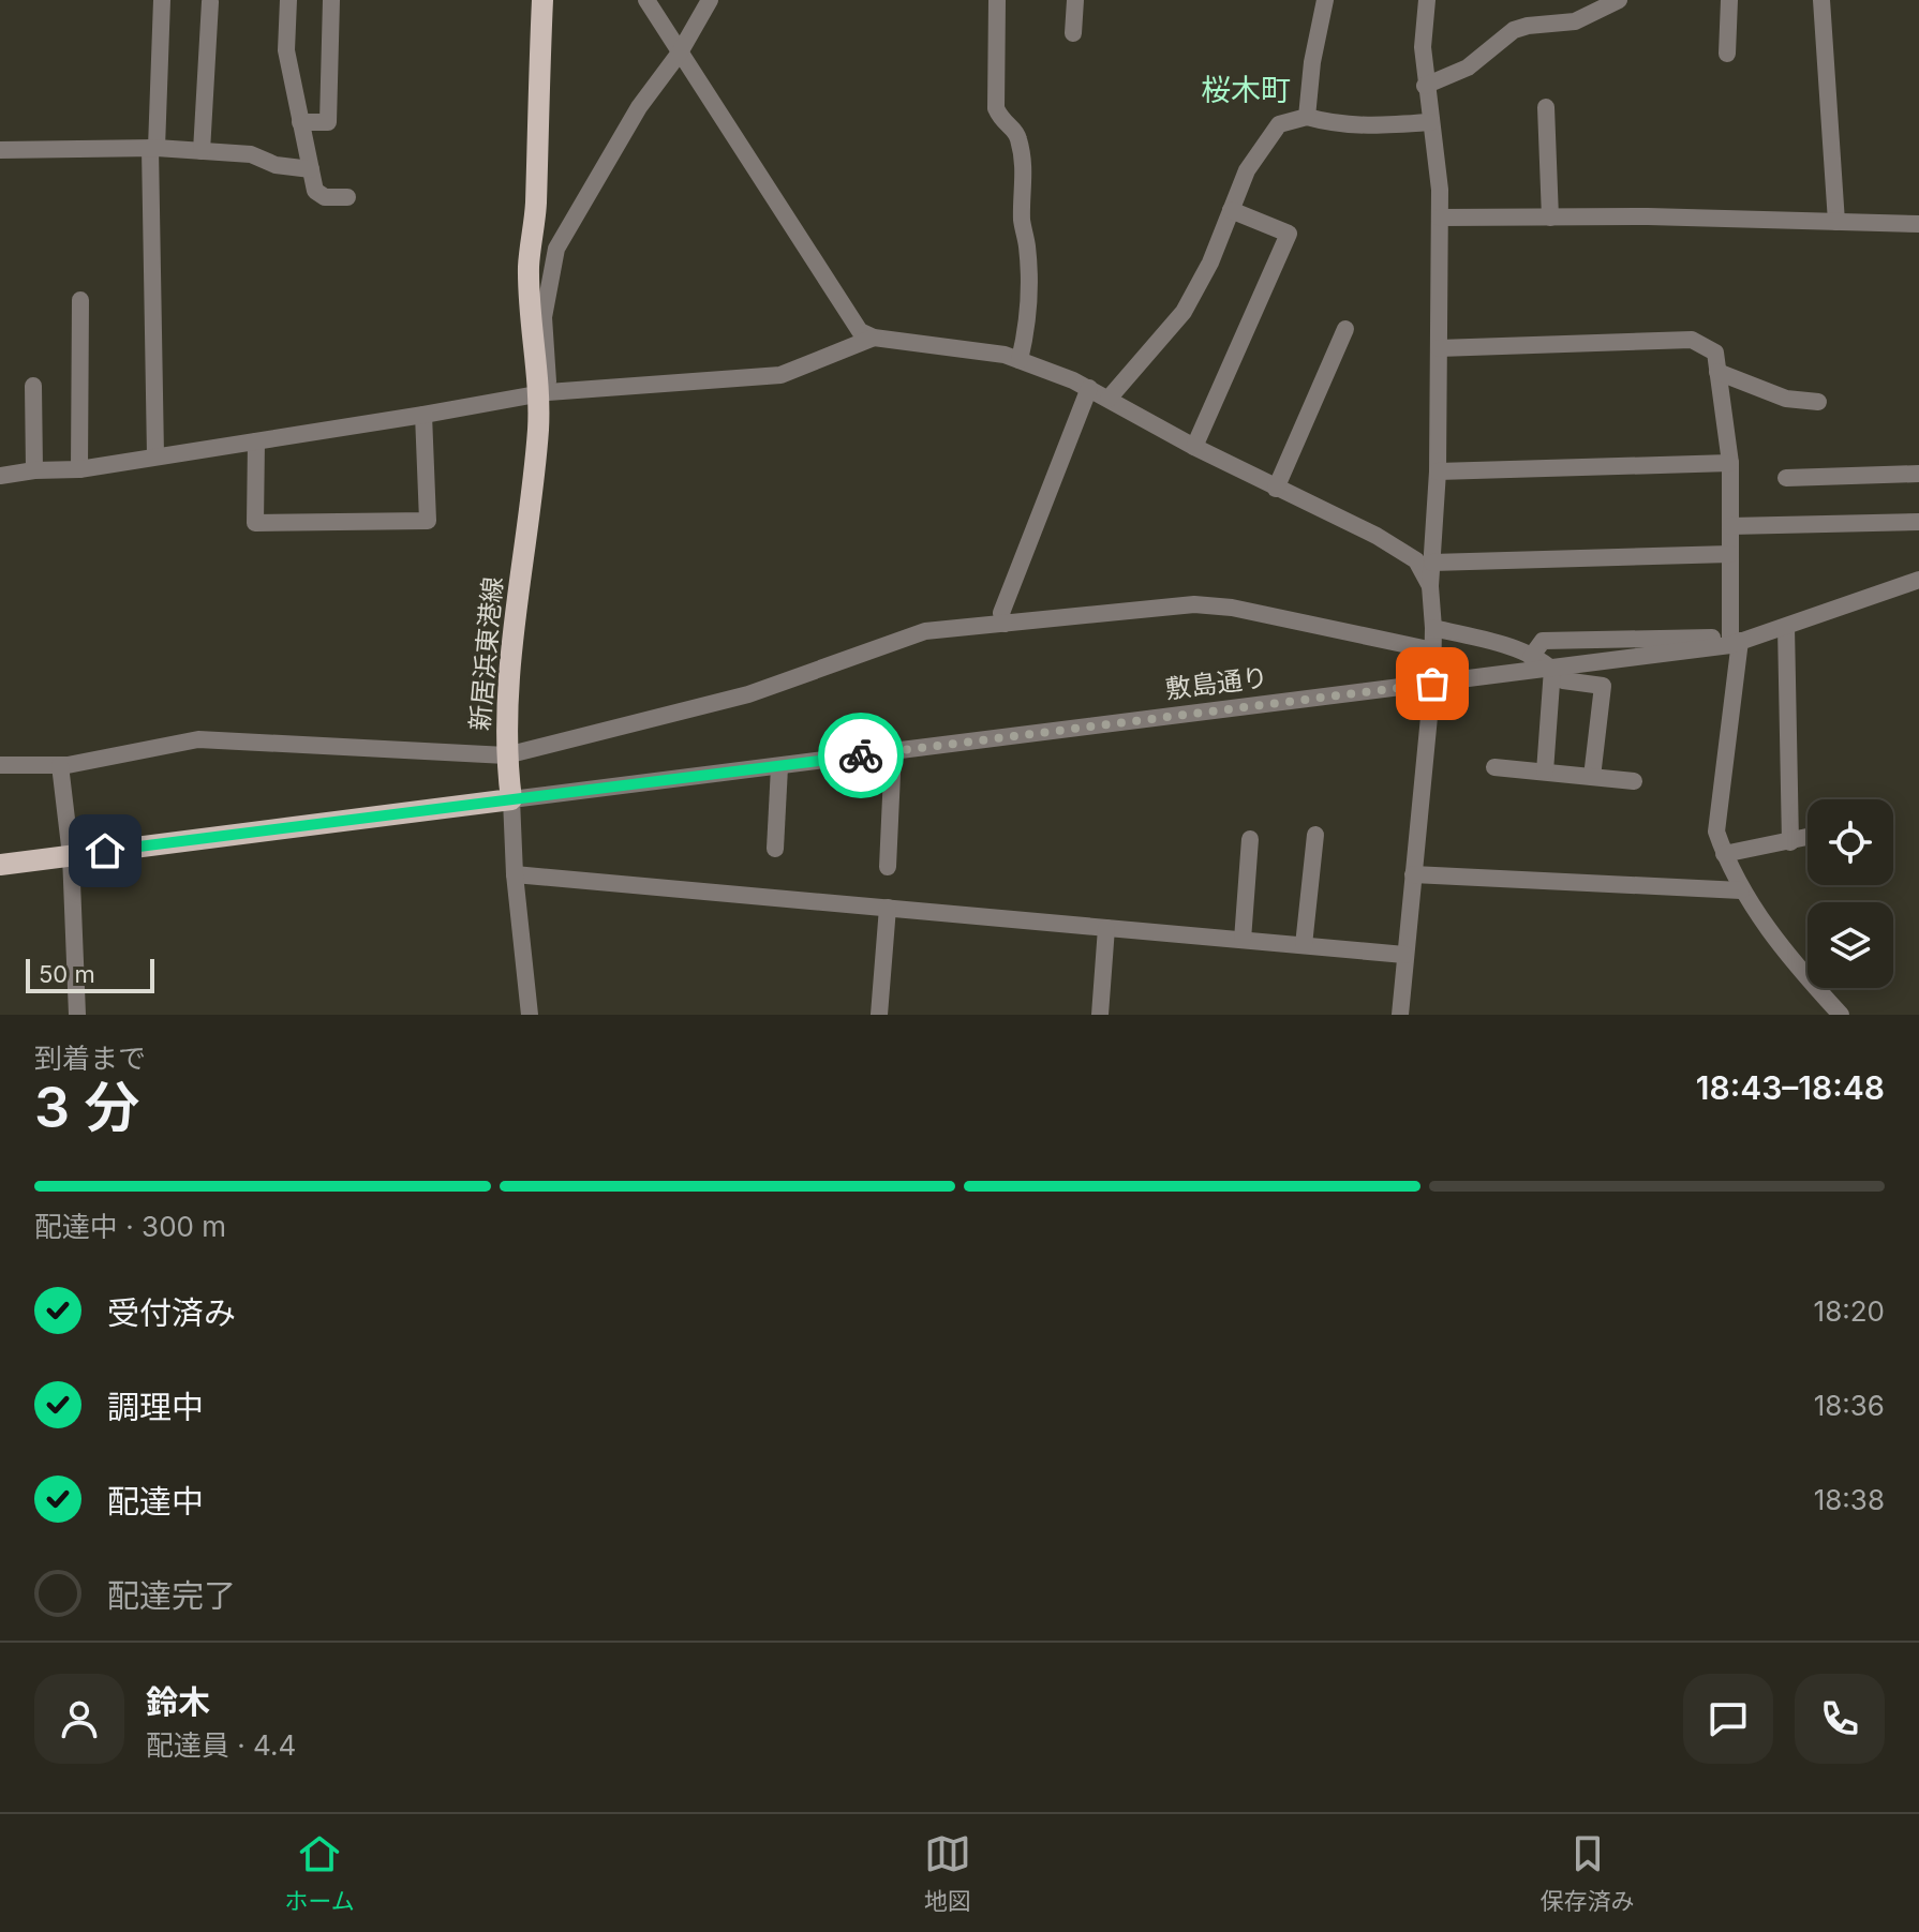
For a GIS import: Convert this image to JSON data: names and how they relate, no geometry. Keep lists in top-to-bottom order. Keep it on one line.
{"streets":{"main road":["新居浜東港線"],"street":["敷島通り"]},"crossings":[["新居浜東港線","敷島通り"]],"districts":["桜木町"],"scale_bar":"50 m","page":{"scale":"50 m","heading":["3 分","到着まで","18:43–18:48"],"panel":["鈴木","配達員 · 4.4"],"bar":"配達中 · 300 m","list":[["受付済み","18:20"],["調理中","18:36"],["配達中","18:38"],"配達完了"],"tabs":["ホーム","地図","保存済み"]}}
